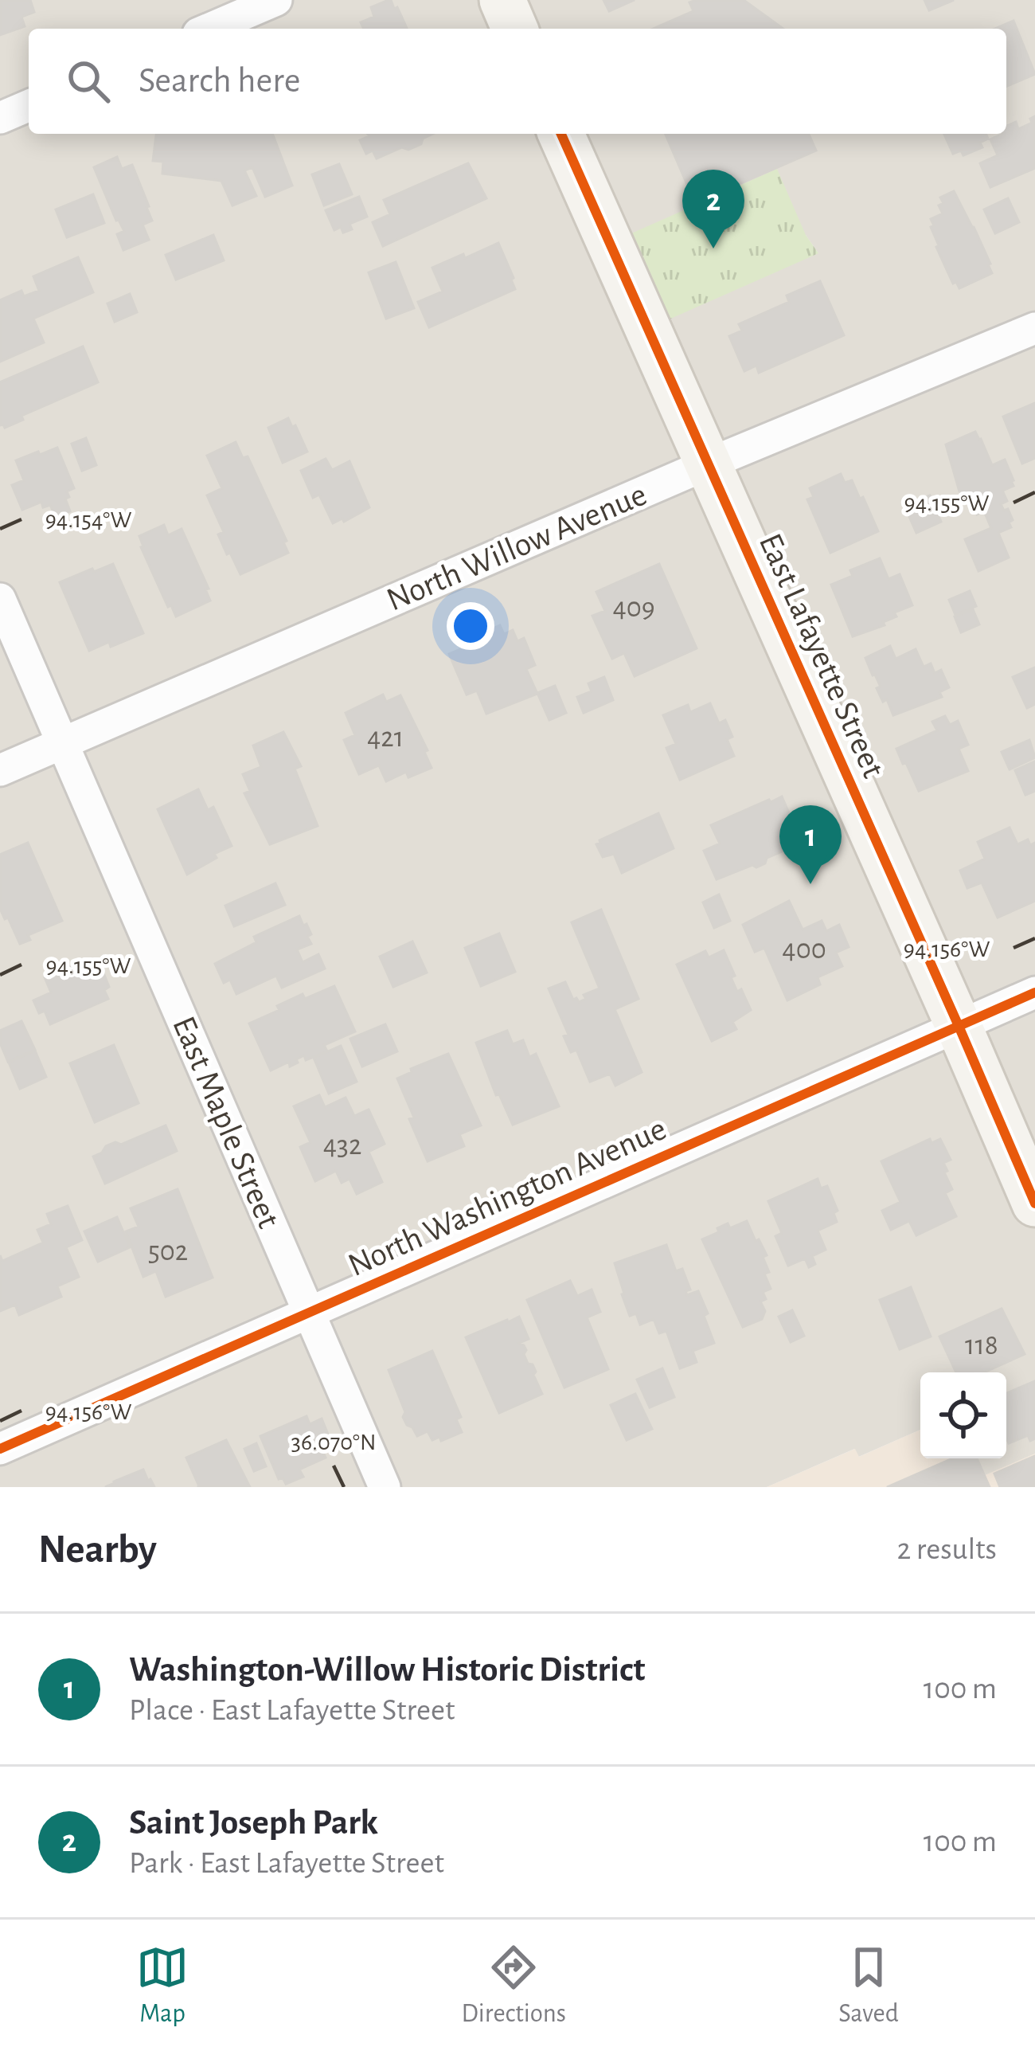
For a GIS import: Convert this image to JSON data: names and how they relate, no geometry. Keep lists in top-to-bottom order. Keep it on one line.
{"streets":{"main road":["East Lafayette Street"],"street":["North Willow Avenue","East Maple Street","North Washington Avenue"]},"crossings":[["North Willow Avenue","East Lafayette Street"],["North Willow Avenue","East Maple Street"],["East Lafayette Street","North Washington Avenue"],["East Maple Street","North Washington Avenue"]],"house_numbers":["409","421","400","432","502","118"],"page":{"search":"Search here","pins":["2","1"],"heading":["Nearby","2 results"],"list":[{"mark":"1","name":"Washington-Willow Historic District","note":"Place · East Lafayette Street","value":"100 m"},{"mark":"2","name":"Saint Joseph Park","note":"Park · East Lafayette Street","value":"100 m"}],"nav":["Map","Directions","Saved"]},"coordinates":["94.155°W","94.154°W","94.156°W","36.070°N"]}
